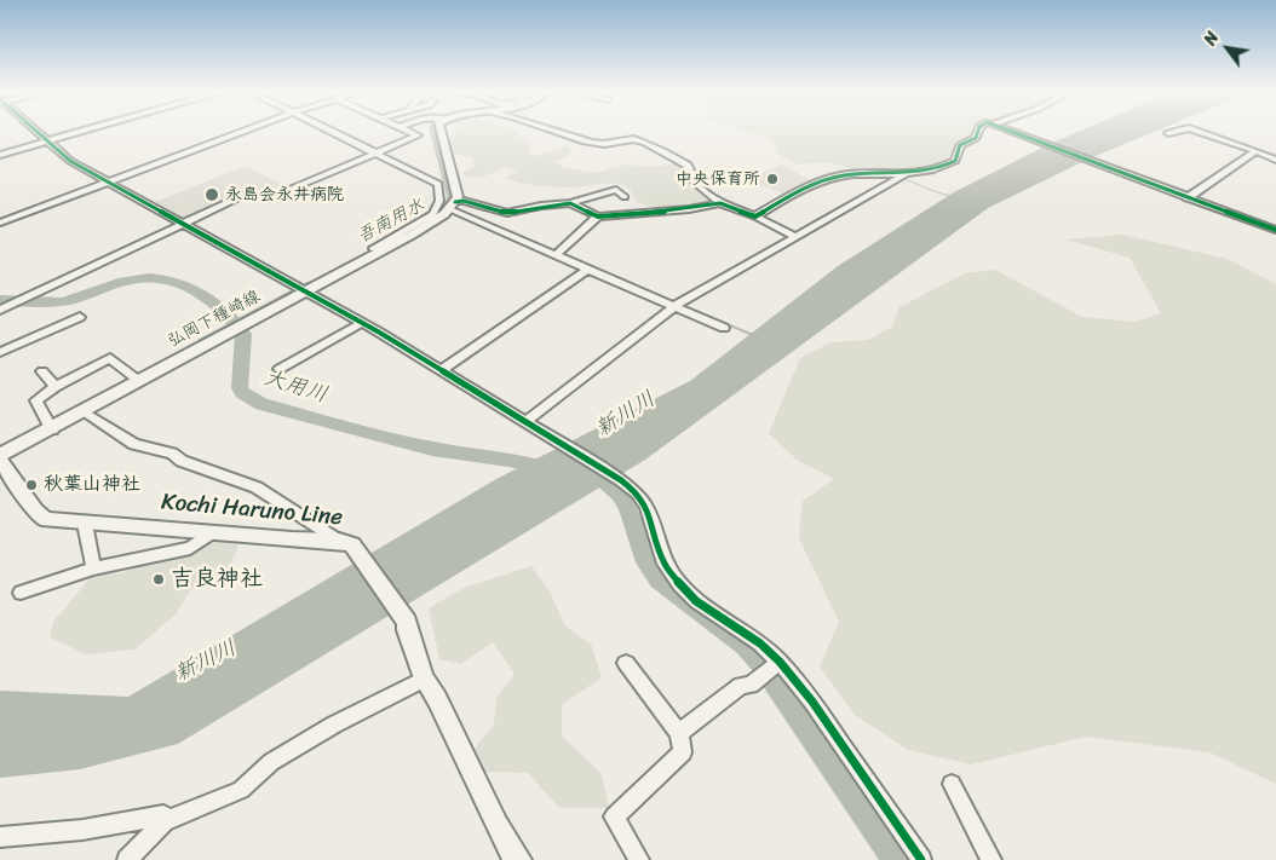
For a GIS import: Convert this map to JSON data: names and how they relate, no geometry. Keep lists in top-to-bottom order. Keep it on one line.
{"streets":{"main road":["弘岡下種崎線","Kochi Haruno Line"]},"crossings":[["弘岡下種崎線","Kochi Haruno Line"]],"water":["吾南用水","大用川","新川川"],"places":["中央保育所","永島会永井病院","秋葉山神社","吉良神社"],"north":"top left"}
